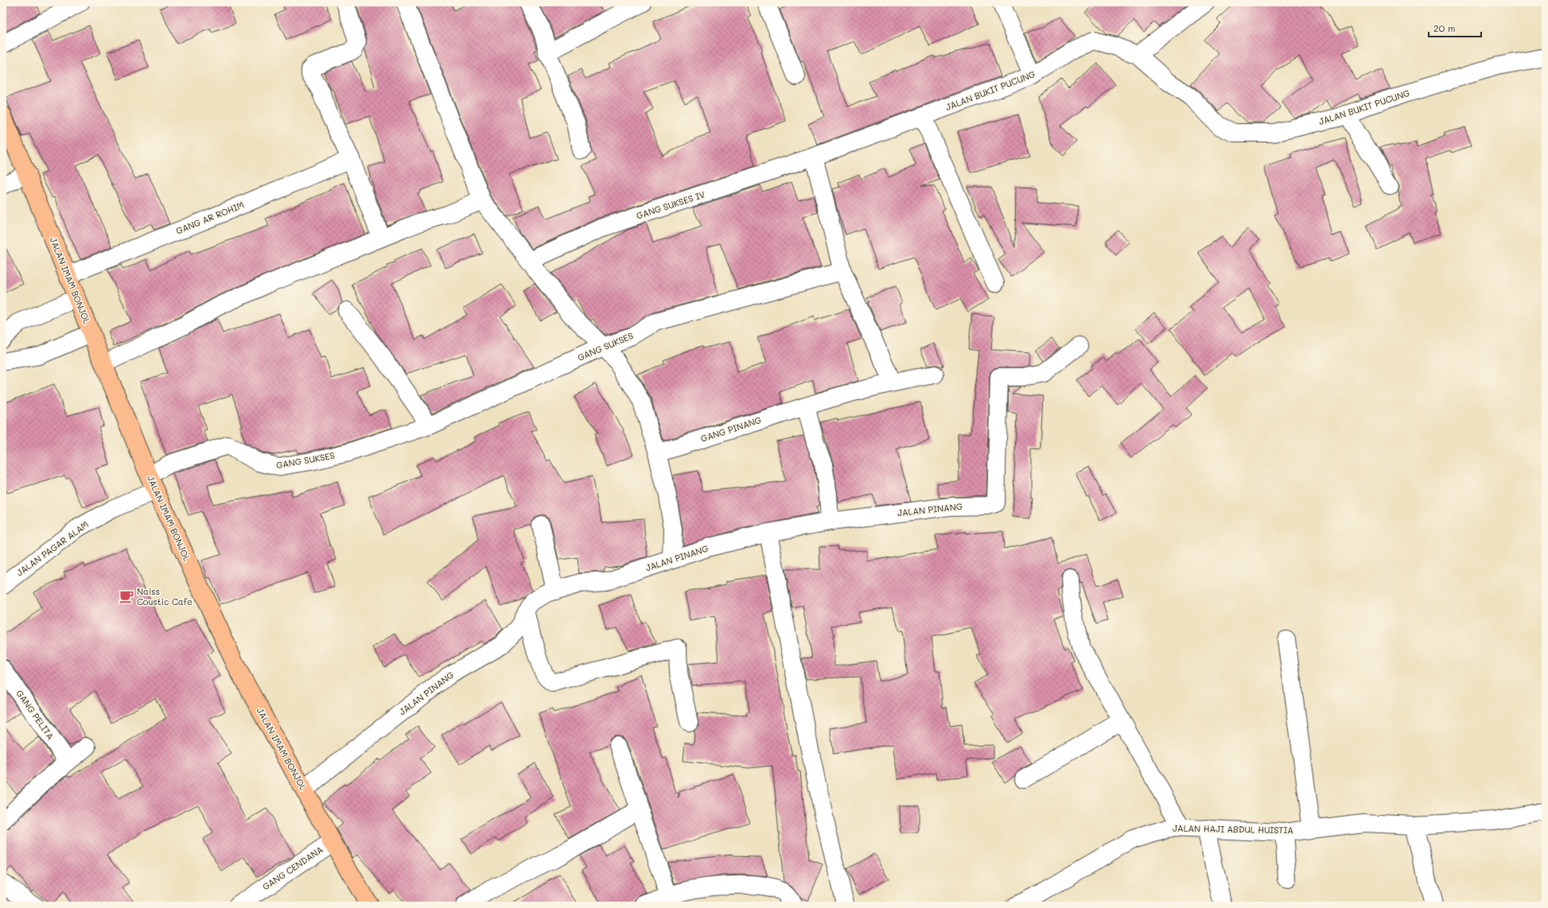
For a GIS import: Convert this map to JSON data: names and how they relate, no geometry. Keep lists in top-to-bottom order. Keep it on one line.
{"streets":{"highway":["JALAN IMAM BONJOL"],"street":["JALAN BUKIT PUCUNG","GANG SUKSES IV","GANG AR ROHIM","GANG SUKSES","GANG PINANG","JALAN PINANG","JALAN PAGAR ALAM","GANG PELITA","JALAN HAJI ABDUL HUISTIA","GANG CENDANA"]},"crossings":[["JALAN BUKIT PUCUNG","GANG SUKSES IV"],["GANG AR ROHIM","JALAN IMAM BONJOL"],["JALAN IMAM BONJOL","GANG SUKSES"],["JALAN IMAM BONJOL","JALAN PINANG"],["JALAN IMAM BONJOL","JALAN PAGAR ALAM"],["JALAN IMAM BONJOL","GANG CENDANA"],["GANG SUKSES","JALAN PAGAR ALAM"]],"places":{"cafe":["Naiss Coustic Cafe"]},"scale_bar":"20 m"}
